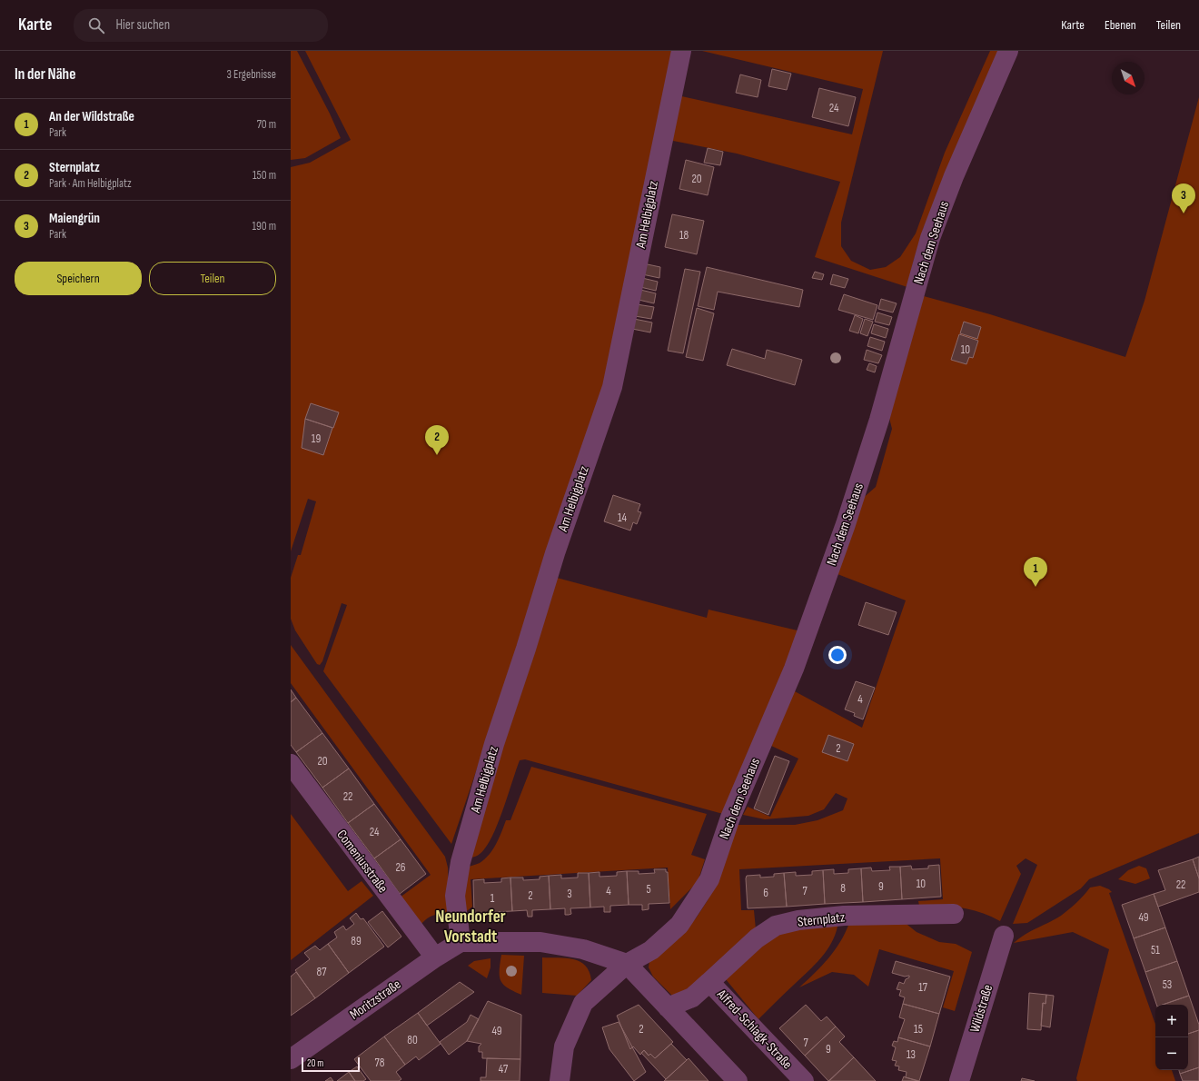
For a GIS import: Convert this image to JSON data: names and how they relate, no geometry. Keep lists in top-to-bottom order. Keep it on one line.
{"streets":{"street":["Am Helbigplatz","Nach dem Seehaus","Comeniusstraße","Sternplatz","Moritzstraße","Wildstraße","Alfred-Schlagk-Straße"]},"crossings":[["Am Helbigplatz","Moritzstraße"],["Comeniusstraße","Moritzstraße"],["Sternplatz","Alfred-Schlagk-Straße"]],"districts":["Neundorfer Vorstadt"],"house_numbers":["24","20","18","10","19","14","4","2","20","22","24","26","10","22","9","8","5","4","7","6","3","2","1","49","89","51","87","53","17","2","15","49","80","7","9","13","78","47"],"scale_bar":"20 m","north":"bottom right","page":{"header":"Karte","search":"Hier suchen","nav":["Karte","Ebenen","Teilen"],"heading":["In der Nähe","3 Ergebnisse"],"list":[{"mark":"1","name":"An der Wildstraße","note":"Park","value":"70 m"},{"mark":"2","name":"Sternplatz","note":"Park · Am Helbigplatz","value":"150 m"},{"mark":"3","name":"Maiengrün","note":"Park","value":"190 m"}],"pins":["3","2","1"],"buttons":["Speichern","Teilen"],"map_buttons":["+","−"],"scale":"20 m"}}
